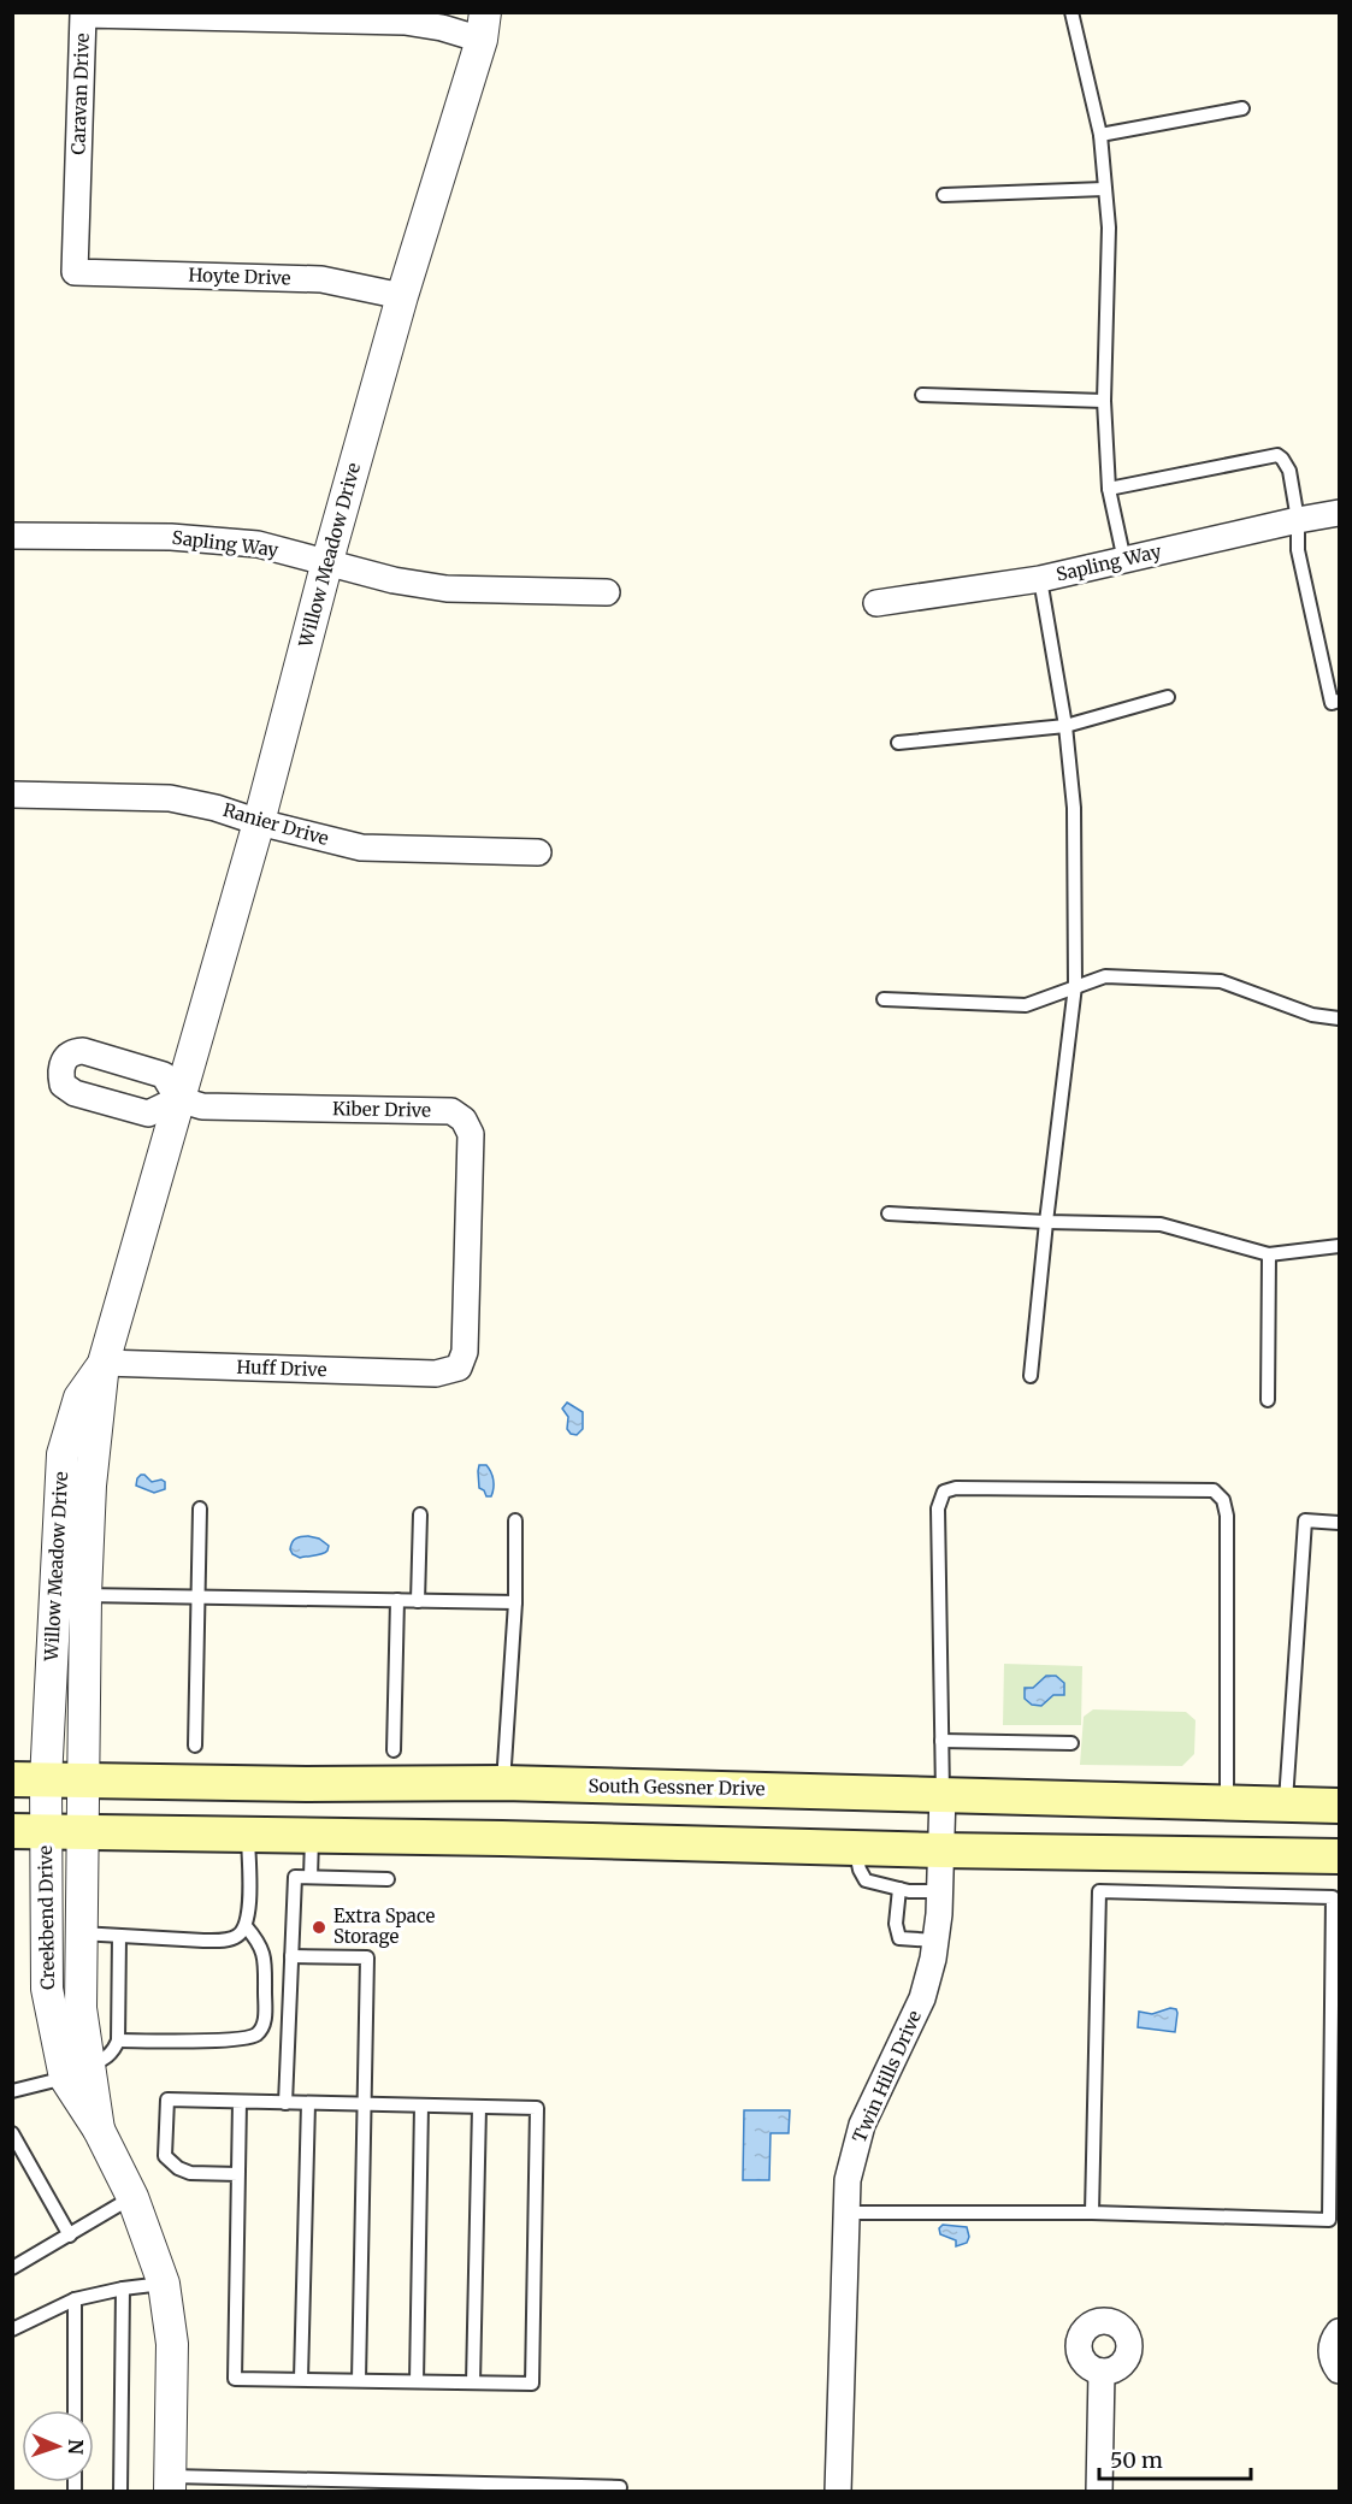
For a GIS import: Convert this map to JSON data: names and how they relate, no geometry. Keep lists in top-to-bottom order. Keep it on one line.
{"streets":{"main road":["South Gessner Drive"],"street":["Caravan Drive","Hoyte Drive","Sapling Way","Willow Meadow Drive","Ranier Drive","Kiber Drive","Huff Drive","Creekbend Drive","Twin Hills Drive"]},"crossings":[["Caravan Drive","Hoyte Drive"],["Caravan Drive","Willow Meadow Drive"],["Hoyte Drive","Willow Meadow Drive"],["Sapling Way","Willow Meadow Drive"],["Willow Meadow Drive","Ranier Drive"],["Willow Meadow Drive","Kiber Drive"],["Willow Meadow Drive","Huff Drive"],["Willow Meadow Drive","South Gessner Drive"],["Willow Meadow Drive","Creekbend Drive"],["Kiber Drive","Huff Drive"],["South Gessner Drive","Creekbend Drive"],["South Gessner Drive","Twin Hills Drive"]],"places":["Extra Space Storage"],"scale_bar":"50 m","north":"right"}
